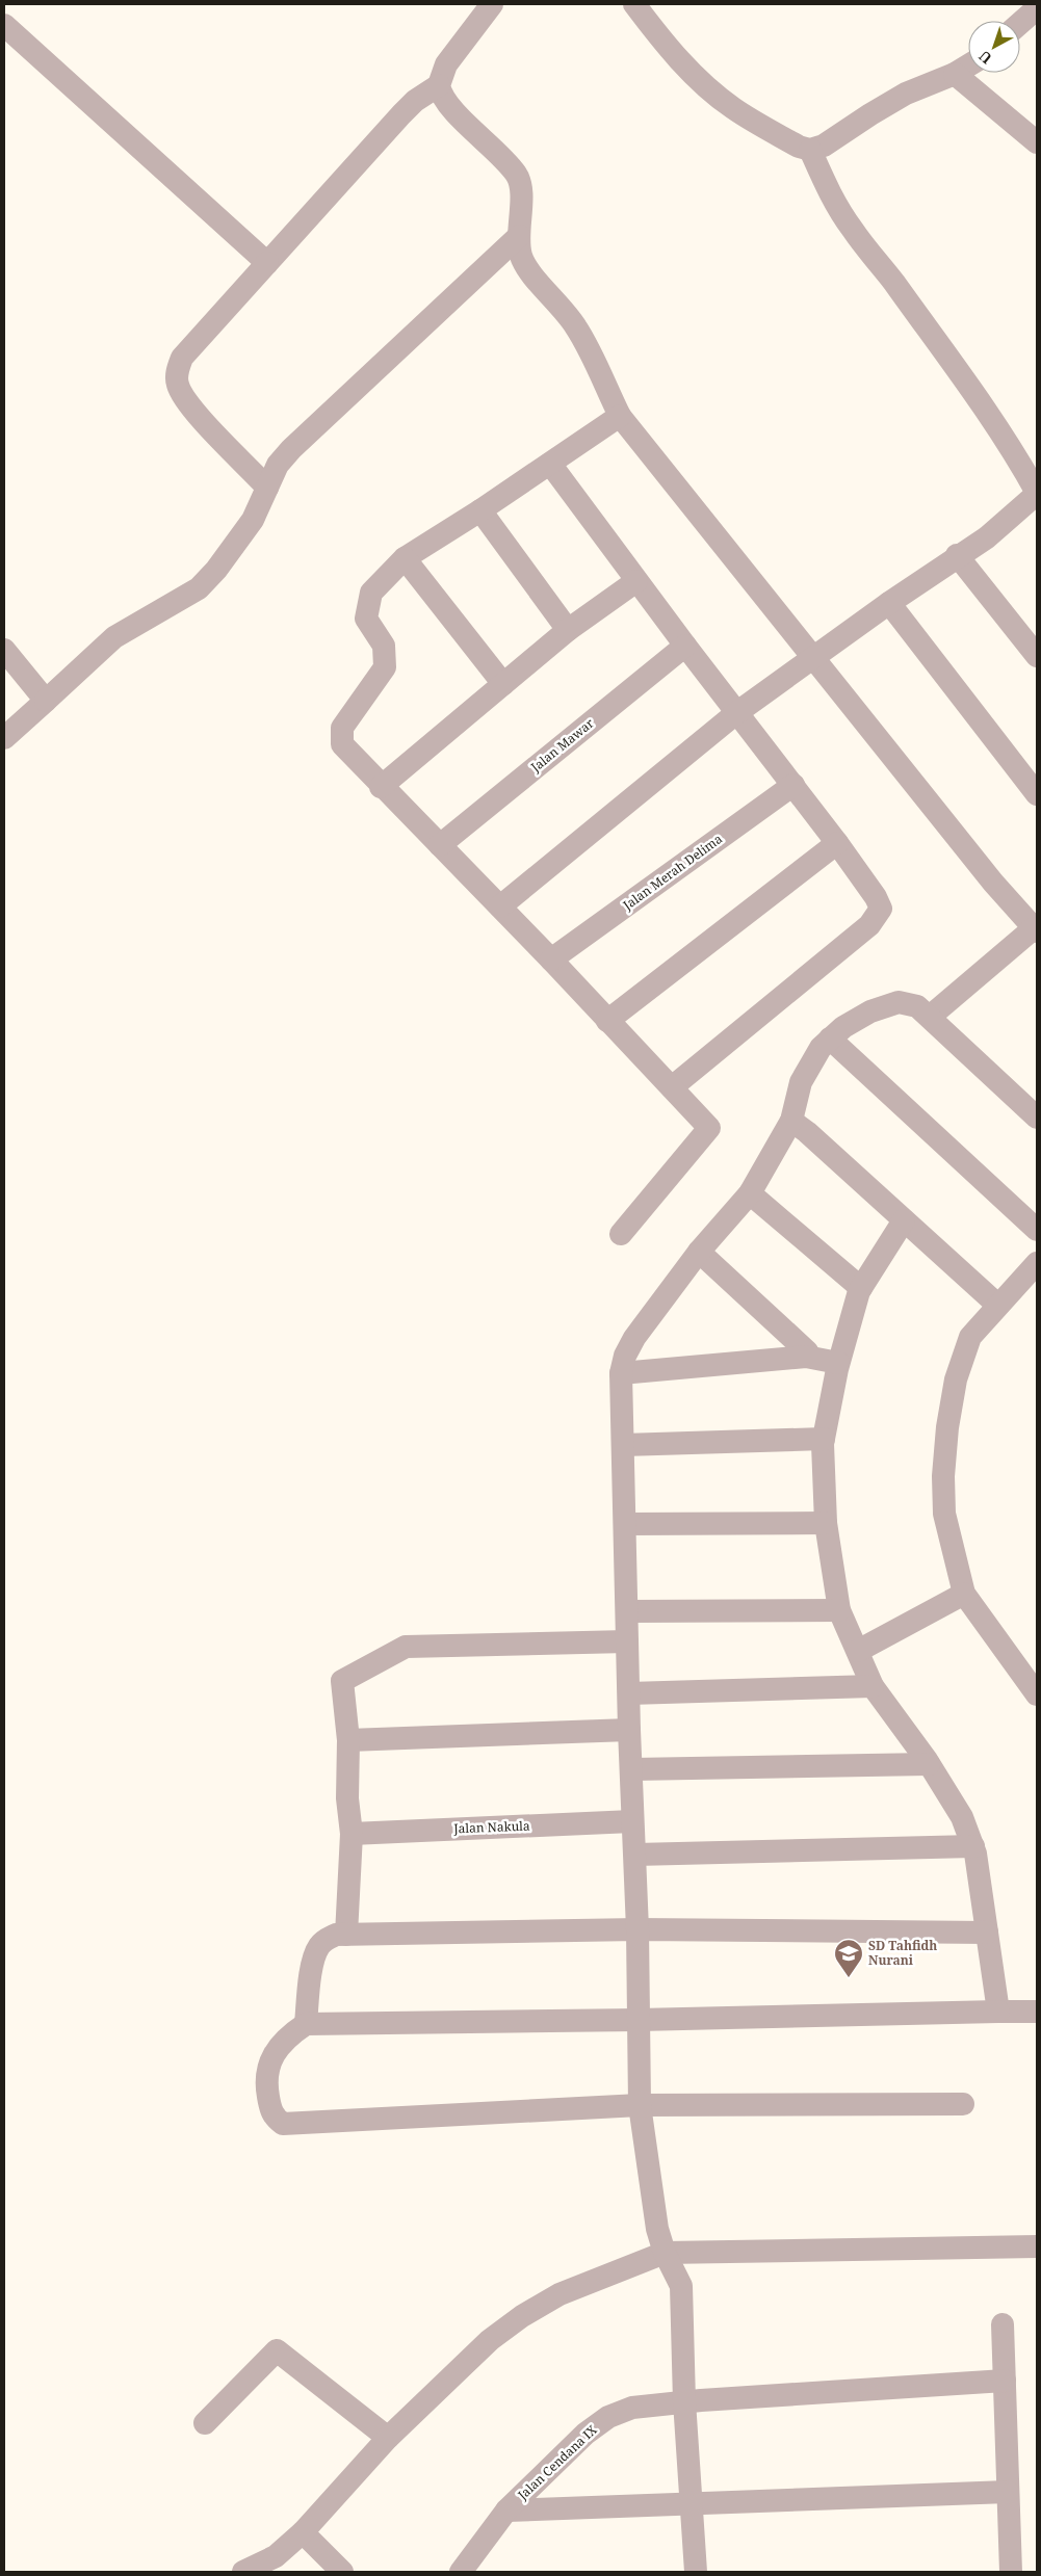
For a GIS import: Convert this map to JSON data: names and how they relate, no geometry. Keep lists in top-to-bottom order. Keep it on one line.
{"streets":{"street":["Jalan Mawar","Jalan Merah Delima","Jalan Nakula","Jalan Cendana IX"]},"places":{"school or university":["SD Tahfidh Nurani"]},"north":"bottom left"}
